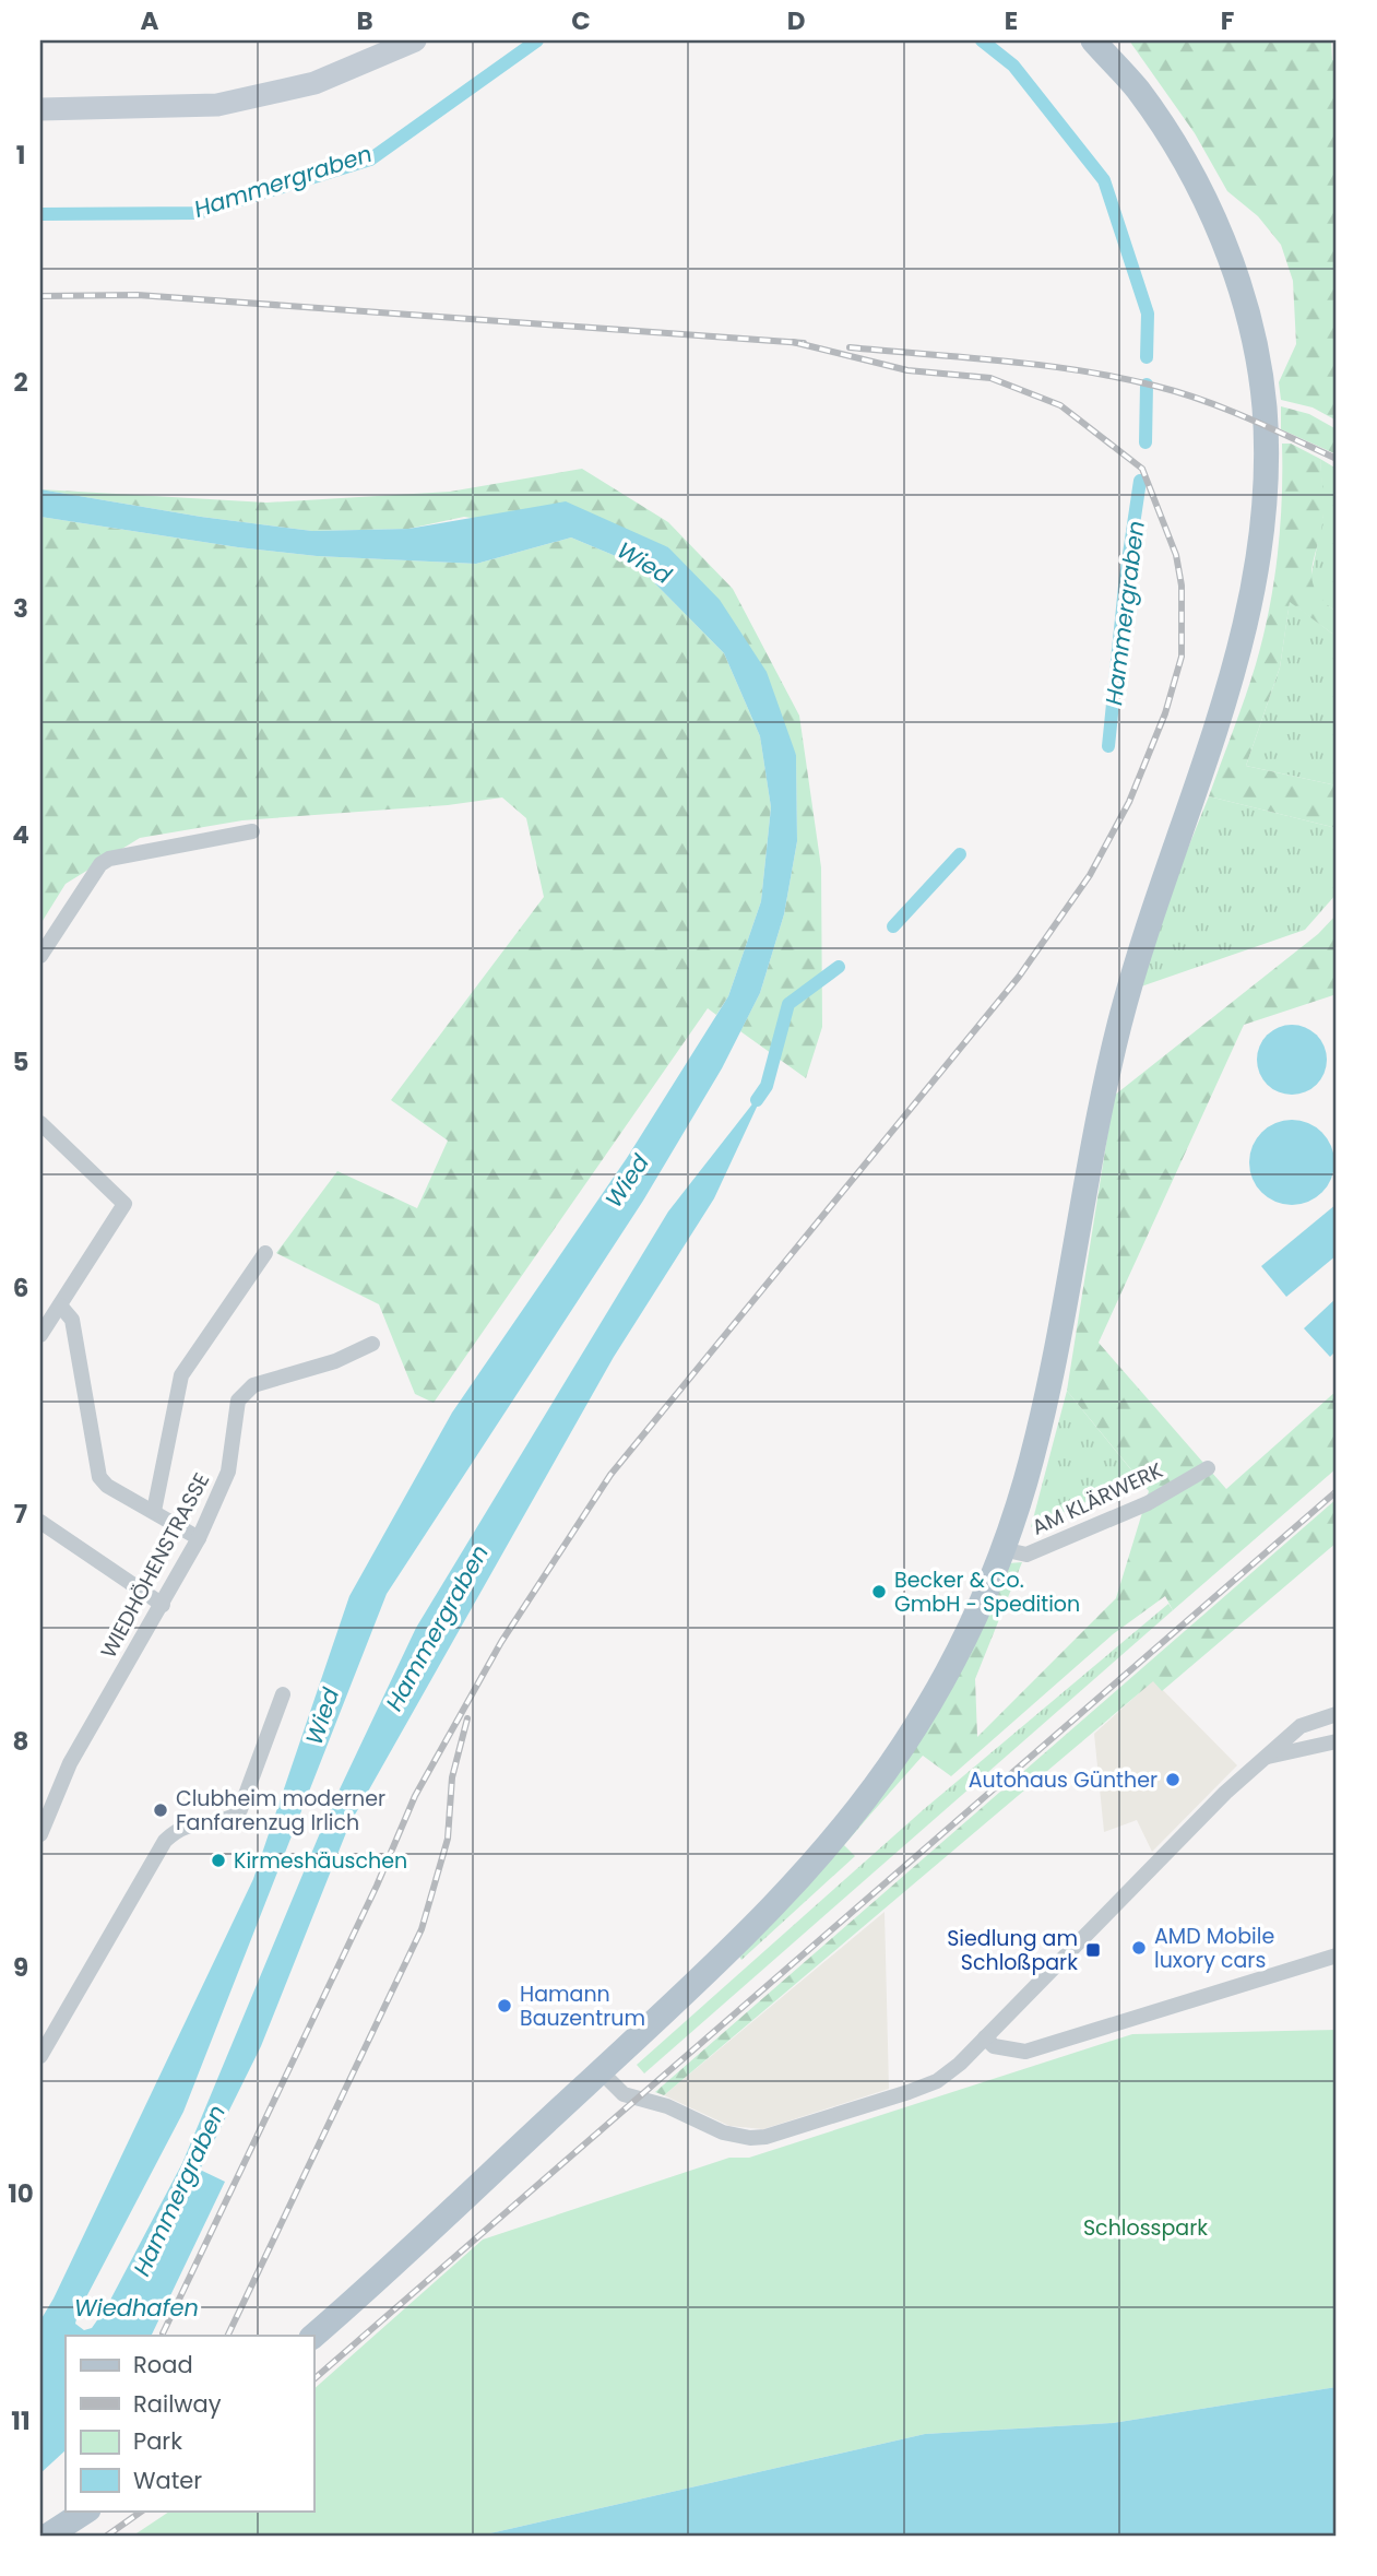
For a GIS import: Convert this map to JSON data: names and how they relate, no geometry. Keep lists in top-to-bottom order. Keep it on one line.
{"streets":{"street":["AM KLÄRWERK","WIEDHÖHENSTRASSE"]},"water":["Hammergraben","Wied","Wiedhafen"],"parks":["Schlosspark"],"places":{"other":["Becker & Co. GmbH - Spedition","Autohaus Günther","Clubheim moderner Fanfarenzug Irlich","Kirmeshäuschen","AMD Mobile luxory cars","Hamann Bauzentrum"],"transit":["Siedlung am Schloßpark"]},"legend":["Road","Railway","Park","Water"],"grid":{"columns":["A","B","C","D","E","F"],"rows":["1","2","3","4","5","6","7","8","9","10","11"]}}
